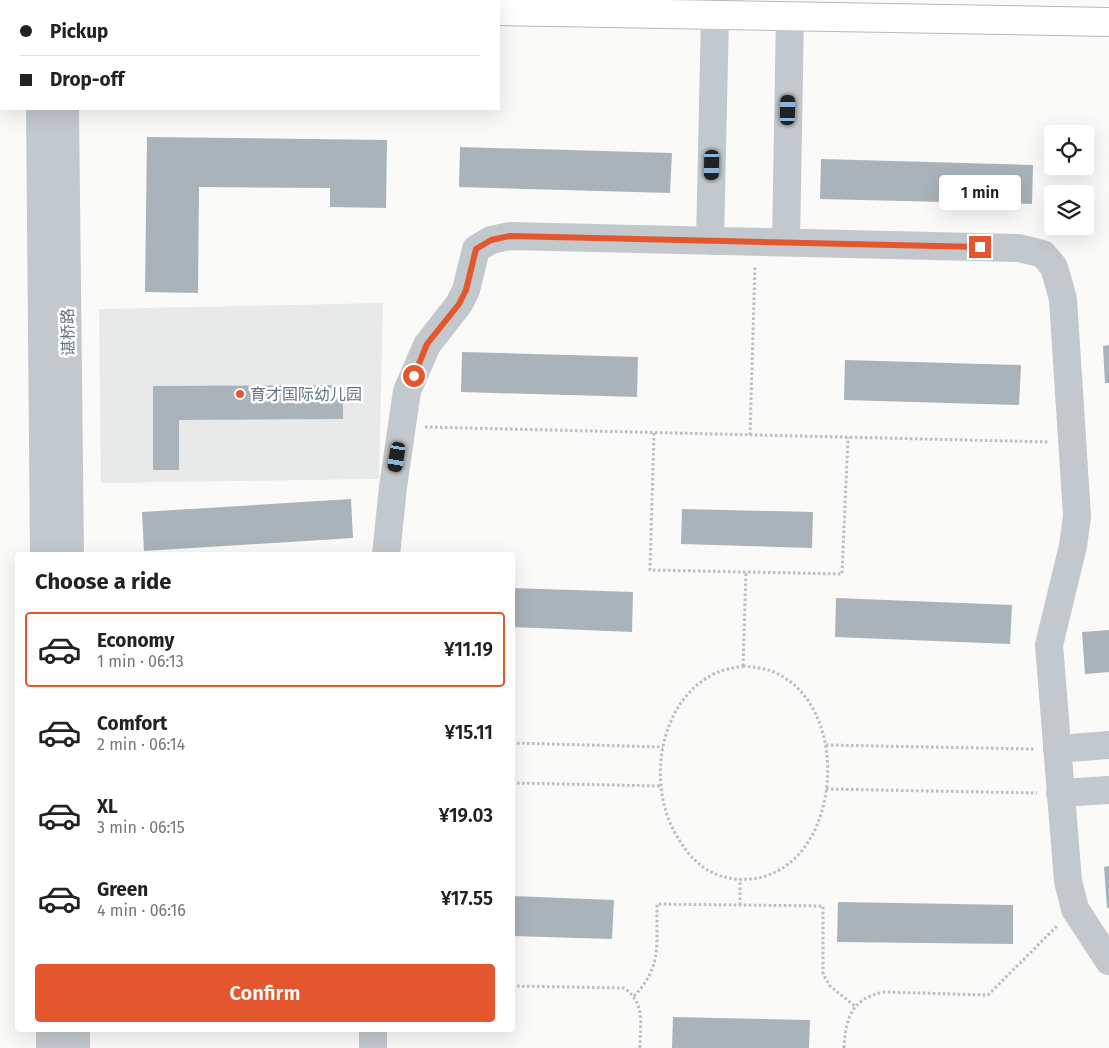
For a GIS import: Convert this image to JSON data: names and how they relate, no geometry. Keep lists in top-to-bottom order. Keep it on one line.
{"streets":{"street":["谌桥路"]},"places":["育才国际幼儿园"],"page":{"banner":["Pickup","Drop-off"],"bubble":"1 min","heading":"Choose a ride","list":[{"name":"Economy","note":"1 min · 06:13","value":"¥11.19"},{"name":"Comfort","note":"2 min · 06:14","value":"¥15.11"},{"name":"XL","note":"3 min · 06:15","value":"¥19.03"},{"name":"Green","note":"4 min · 06:16","value":"¥17.55"}],"buttons":"Confirm"}}
